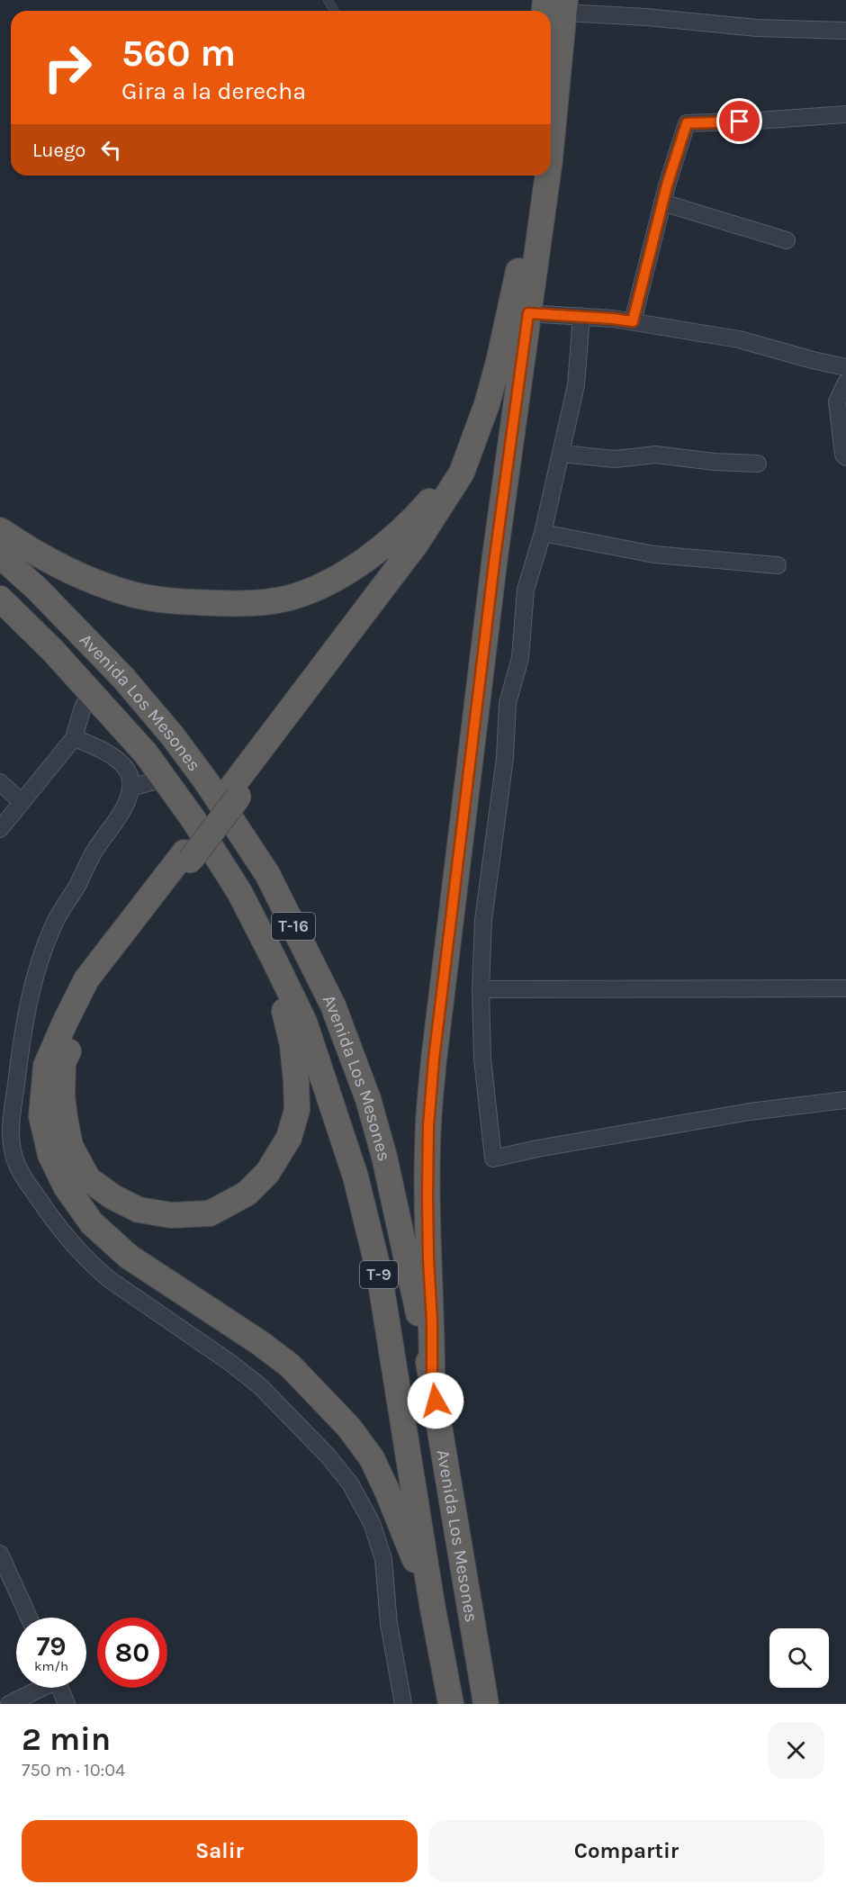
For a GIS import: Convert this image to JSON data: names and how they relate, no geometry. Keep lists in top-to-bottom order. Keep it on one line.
{"streets":{"highway":["Avenida Los Mesones","T-16","T-9"]},"page":{"turn":["560 m","Gira a la derecha"],"then":"Luego","speed":"79 km/h","limit":"80","heading":["2 min","750 m · 10:04"],"buttons":["Salir","Compartir"]}}
